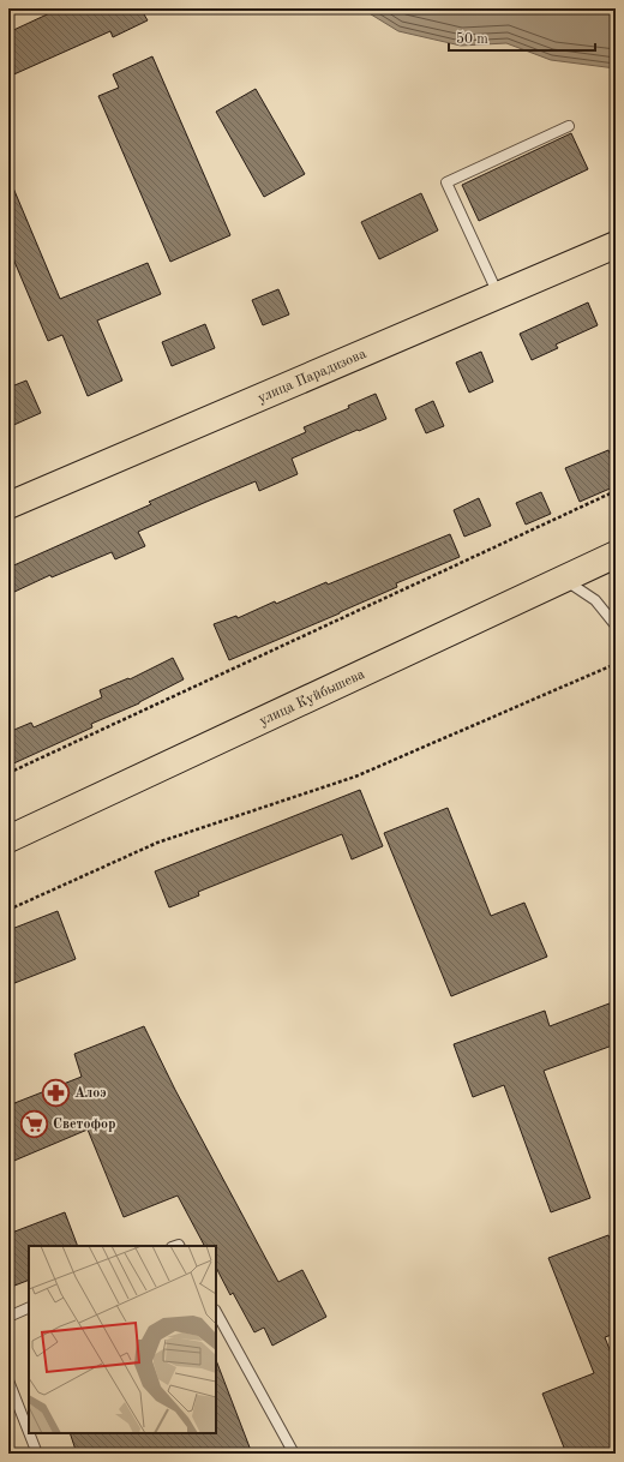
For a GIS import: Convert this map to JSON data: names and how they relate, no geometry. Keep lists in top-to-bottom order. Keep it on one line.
{"streets":{"highway":["улица Парадизова","улица Куйбышева"]},"places":{"pharmacy":["Алоэ"],"supermarket":["Светофор"]},"scale_bar":"50 m"}
